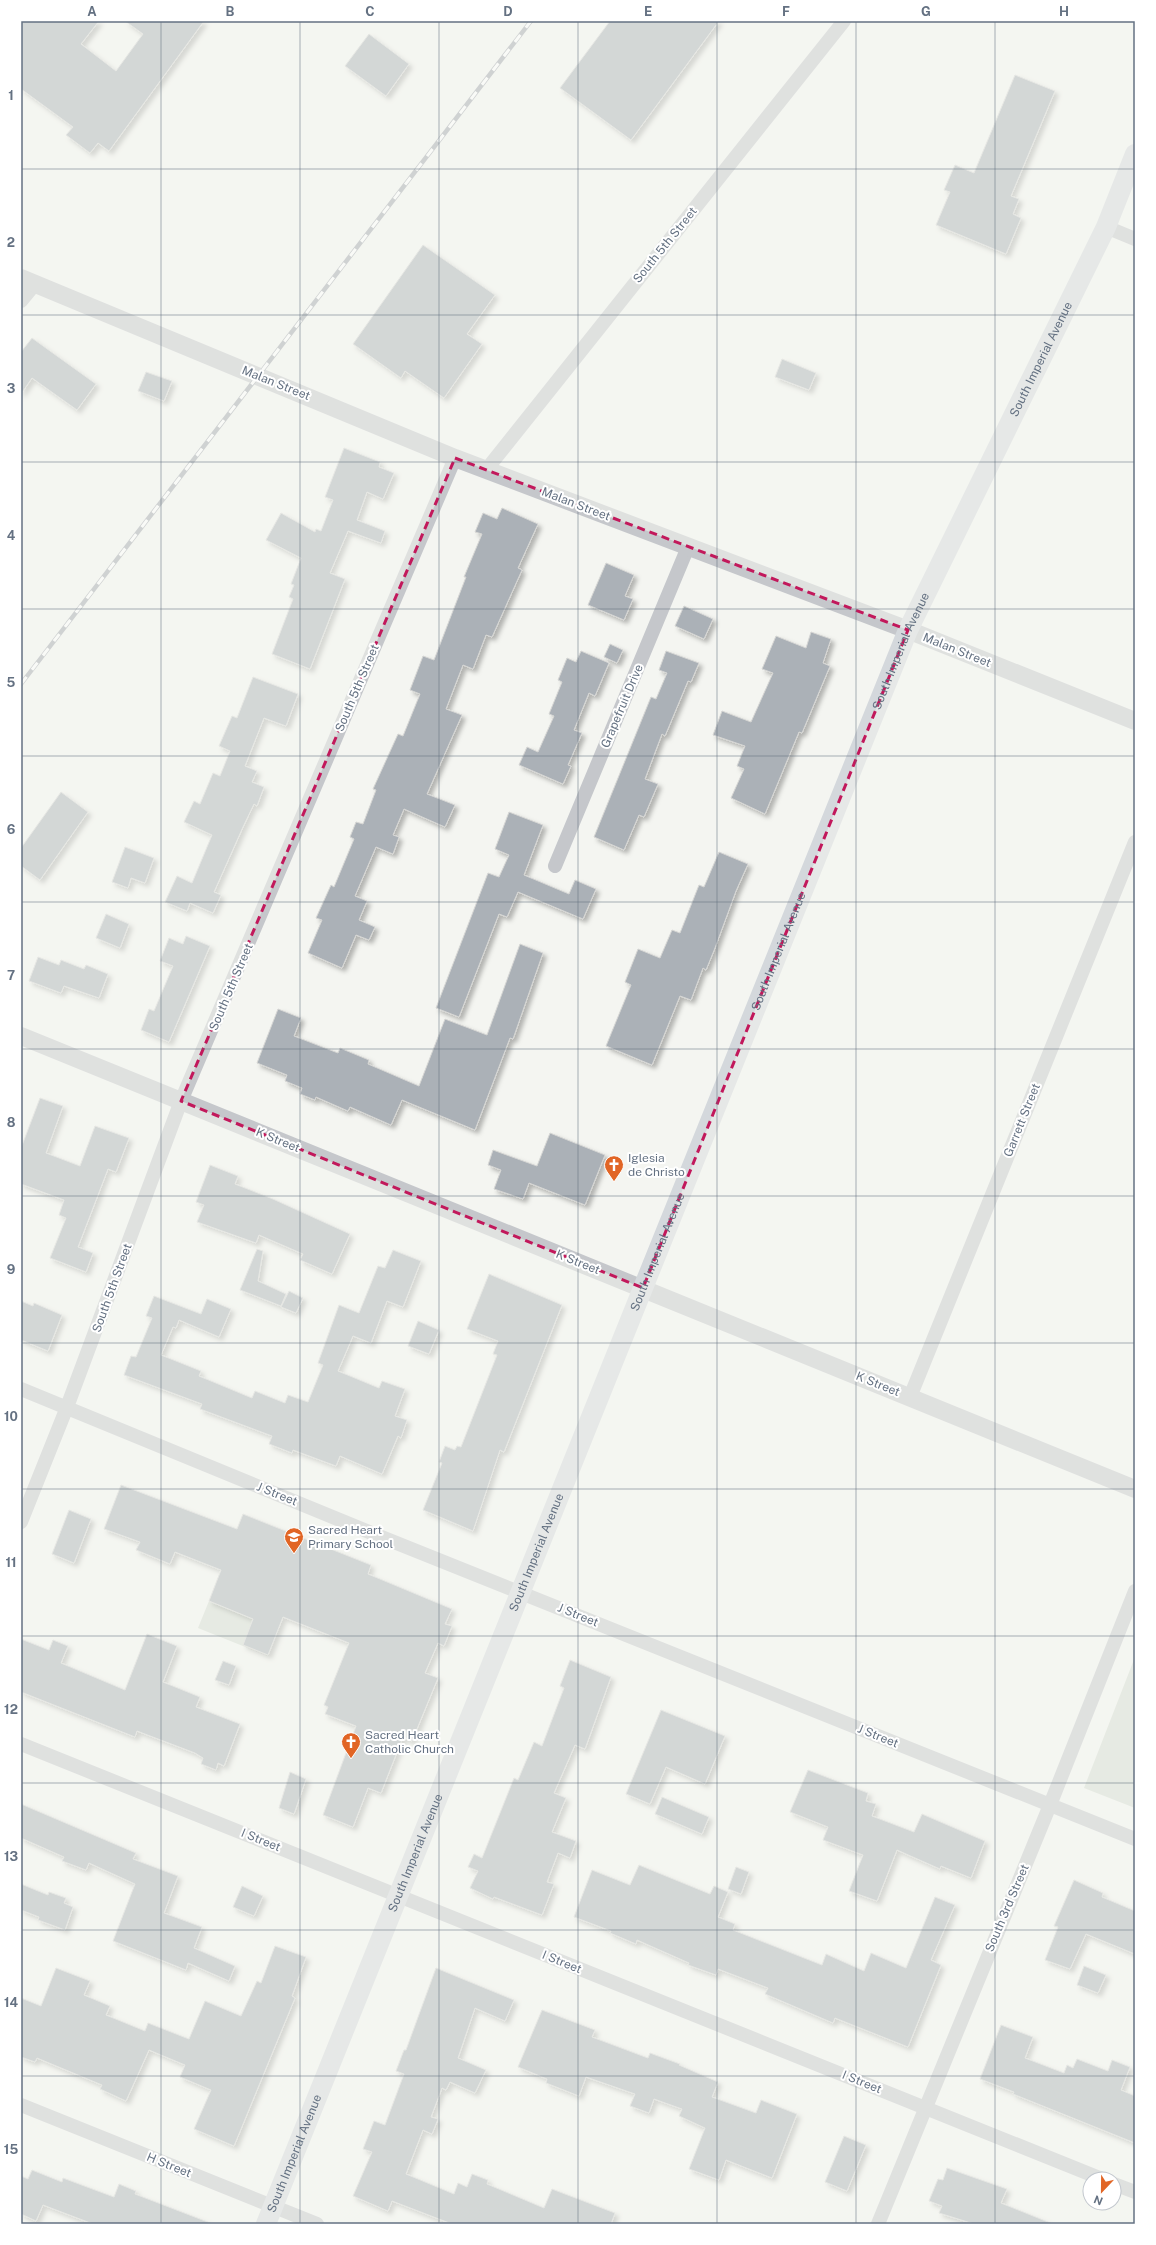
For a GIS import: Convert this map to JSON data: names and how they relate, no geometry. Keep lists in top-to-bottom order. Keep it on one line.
{"streets":{"main road":["South Imperial Avenue"],"street":["South 5th Street","Malan Street","Grapefruit Drive","Garrett Street","K Street","J Street","I Street","South 3rd Street","H Street"]},"crossings":[["South 5th Street","Malan Street"],["South 5th Street","K Street"],["South 5th Street","J Street"],["South Imperial Avenue","Malan Street"],["South Imperial Avenue","K Street"],["South Imperial Avenue","J Street"],["South Imperial Avenue","I Street"],["South Imperial Avenue","H Street"],["Malan Street","Grapefruit Drive"],["Garrett Street","K Street"],["J Street","South 3rd Street"],["I Street","South 3rd Street"]],"places":{"church":["Iglesia de Christo","Sacred Heart Catholic Church"],"school or university":["Sacred Heart Primary School"]},"north":"bottom","grid":{"columns":["A","B","C","D","E","F","G","H"],"rows":["1","2","3","4","5","6","7","8","9","10","11","12","13","14","15"]}}
